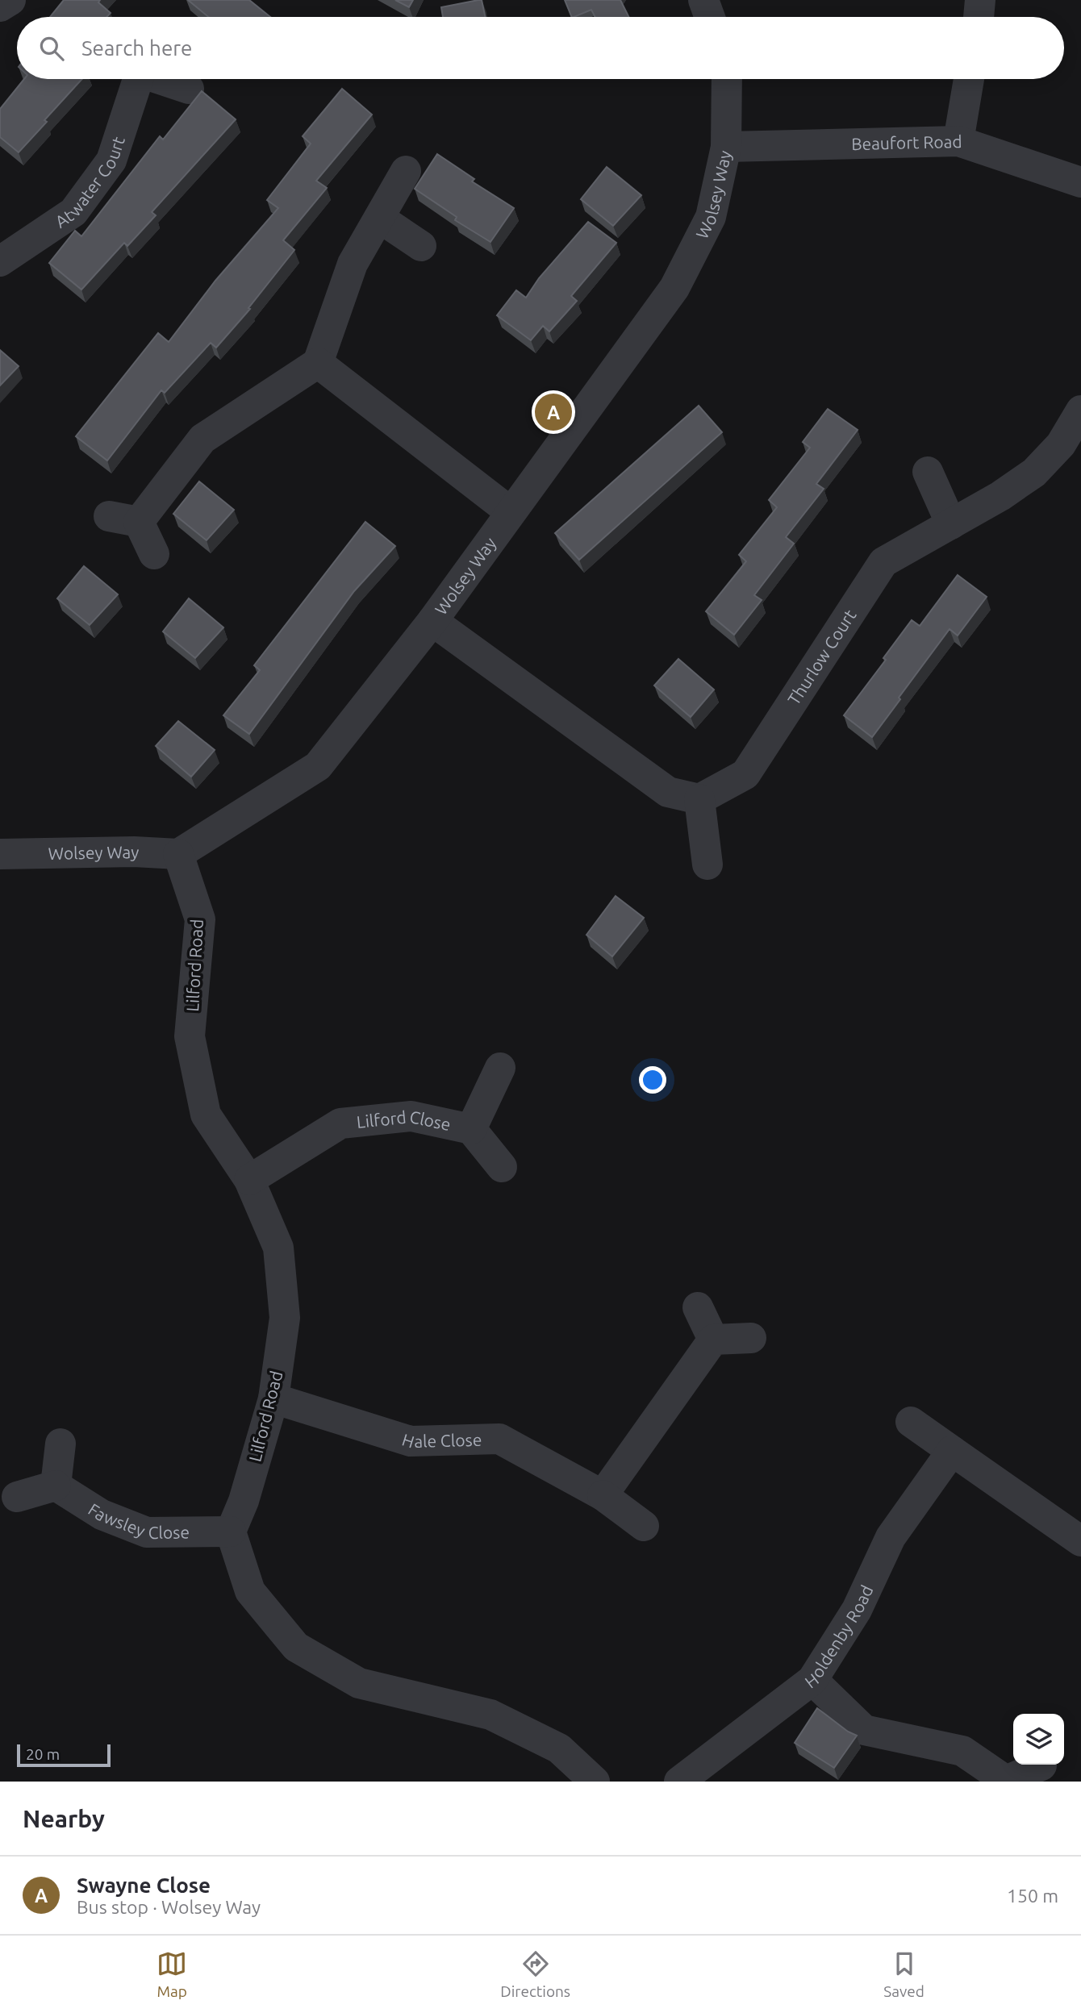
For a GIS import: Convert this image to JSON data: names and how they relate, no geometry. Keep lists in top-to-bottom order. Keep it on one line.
{"streets":{"street":["Beaufort Road","Atwater Court","Wolsey Way","Thurlow Court","Lilford Road","Lilford Close","Hale Close","Fawsley Close","Holdenby Road"]},"crossings":[["Beaufort Road","Wolsey Way"],["Wolsey Way","Lilford Road"],["Lilford Road","Lilford Close"],["Lilford Road","Hale Close"],["Lilford Road","Fawsley Close"]],"scale_bar":"20 m","page":{"search":"Search here","pins":"A","scale":"20 m","heading":"Nearby","list":[{"mark":"A","name":"Swayne Close","note":"Bus stop · Wolsey Way","value":"150 m"}],"nav":["Map","Directions","Saved"]}}
